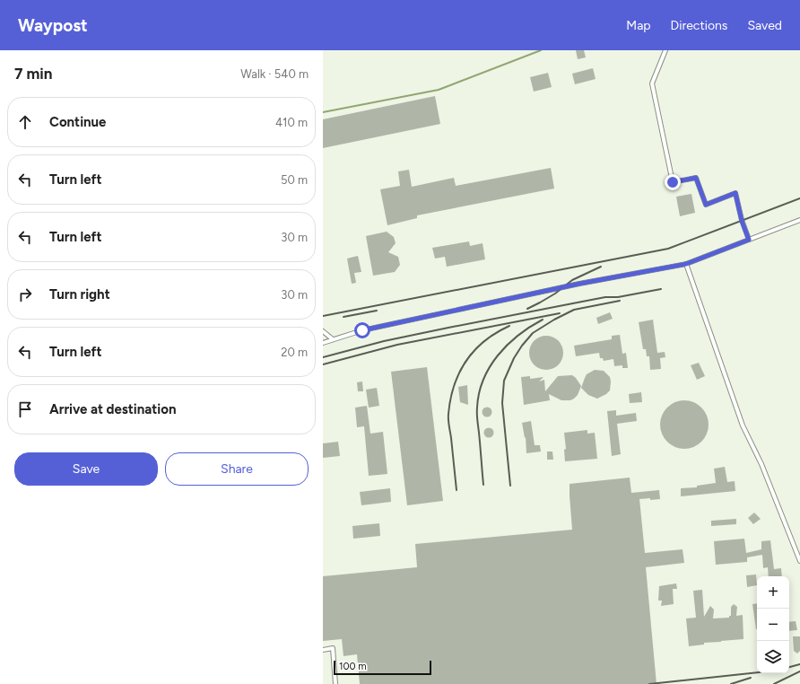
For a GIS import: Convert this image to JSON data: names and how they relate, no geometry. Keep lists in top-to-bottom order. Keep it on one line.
{"scale_bar":"100 m","page":{"header":"Waypost","nav":["Map","Directions","Saved"],"heading":["7 min","Walk · 540 m"],"list":[["Continue","410 m"],["Turn left","50 m"],["Turn left","30 m"],["Turn right","30 m"],["Turn left","20 m"],"Arrive at destination"],"buttons":["Save","Share"],"map_buttons":["+","−"],"scale":"100 m"}}
